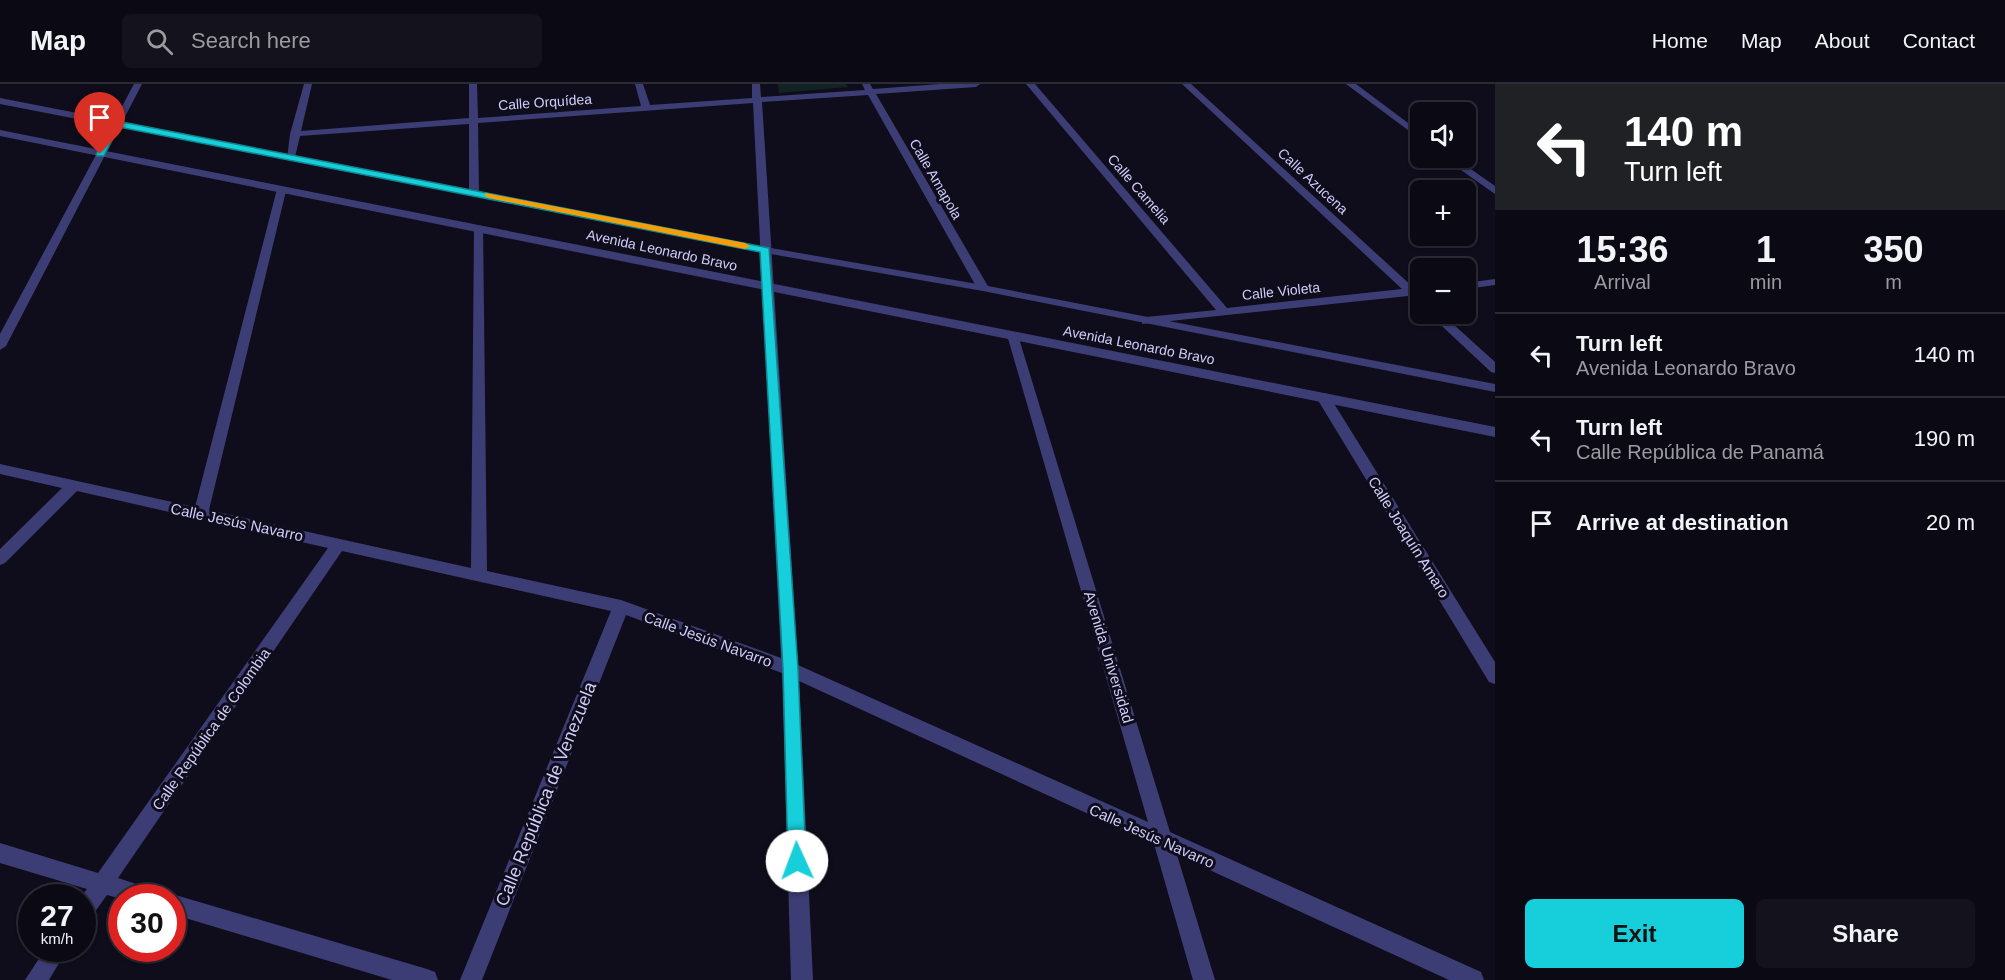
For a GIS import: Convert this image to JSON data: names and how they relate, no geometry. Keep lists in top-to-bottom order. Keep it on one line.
{"streets":{"street":["Calle Orquídea","Calle Amapola","Calle Azucena","Calle Camelia","Avenida Leonardo Bravo","Calle Violeta","Calle Jesús Navarro","Calle Joaquín Amaro","Avenida Universidad","Calle República de Colombia","Calle República de Venezuela"]},"crossings":[["Calle Orquídea","Calle Amapola"],["Calle Amapola","Avenida Leonardo Bravo"],["Calle Camelia","Calle Violeta"],["Avenida Leonardo Bravo","Calle Violeta"],["Avenida Leonardo Bravo","Calle Joaquín Amaro"],["Avenida Leonardo Bravo","Avenida Universidad"],["Calle Jesús Navarro","Avenida Universidad"],["Calle Jesús Navarro","Calle República de Colombia"],["Calle Jesús Navarro","Calle República de Venezuela"]],"page":{"header":"Map","search":"Search here","nav":["Home","Map","About","Contact"],"turn":["140 m","Turn left"],"map_buttons":["+","−"],"eta":["15:36","Arrival","1","min","350","m"],"list":[{"name":"Turn left","note":"Avenida Leonardo Bravo","value":"140 m"},{"name":"Turn left","note":"Calle República de Panamá","value":"190 m"},{"name":"Arrive at destination","value":"20 m"}],"speed":"27 km/h","limit":"30","buttons":["Exit","Share"]}}
